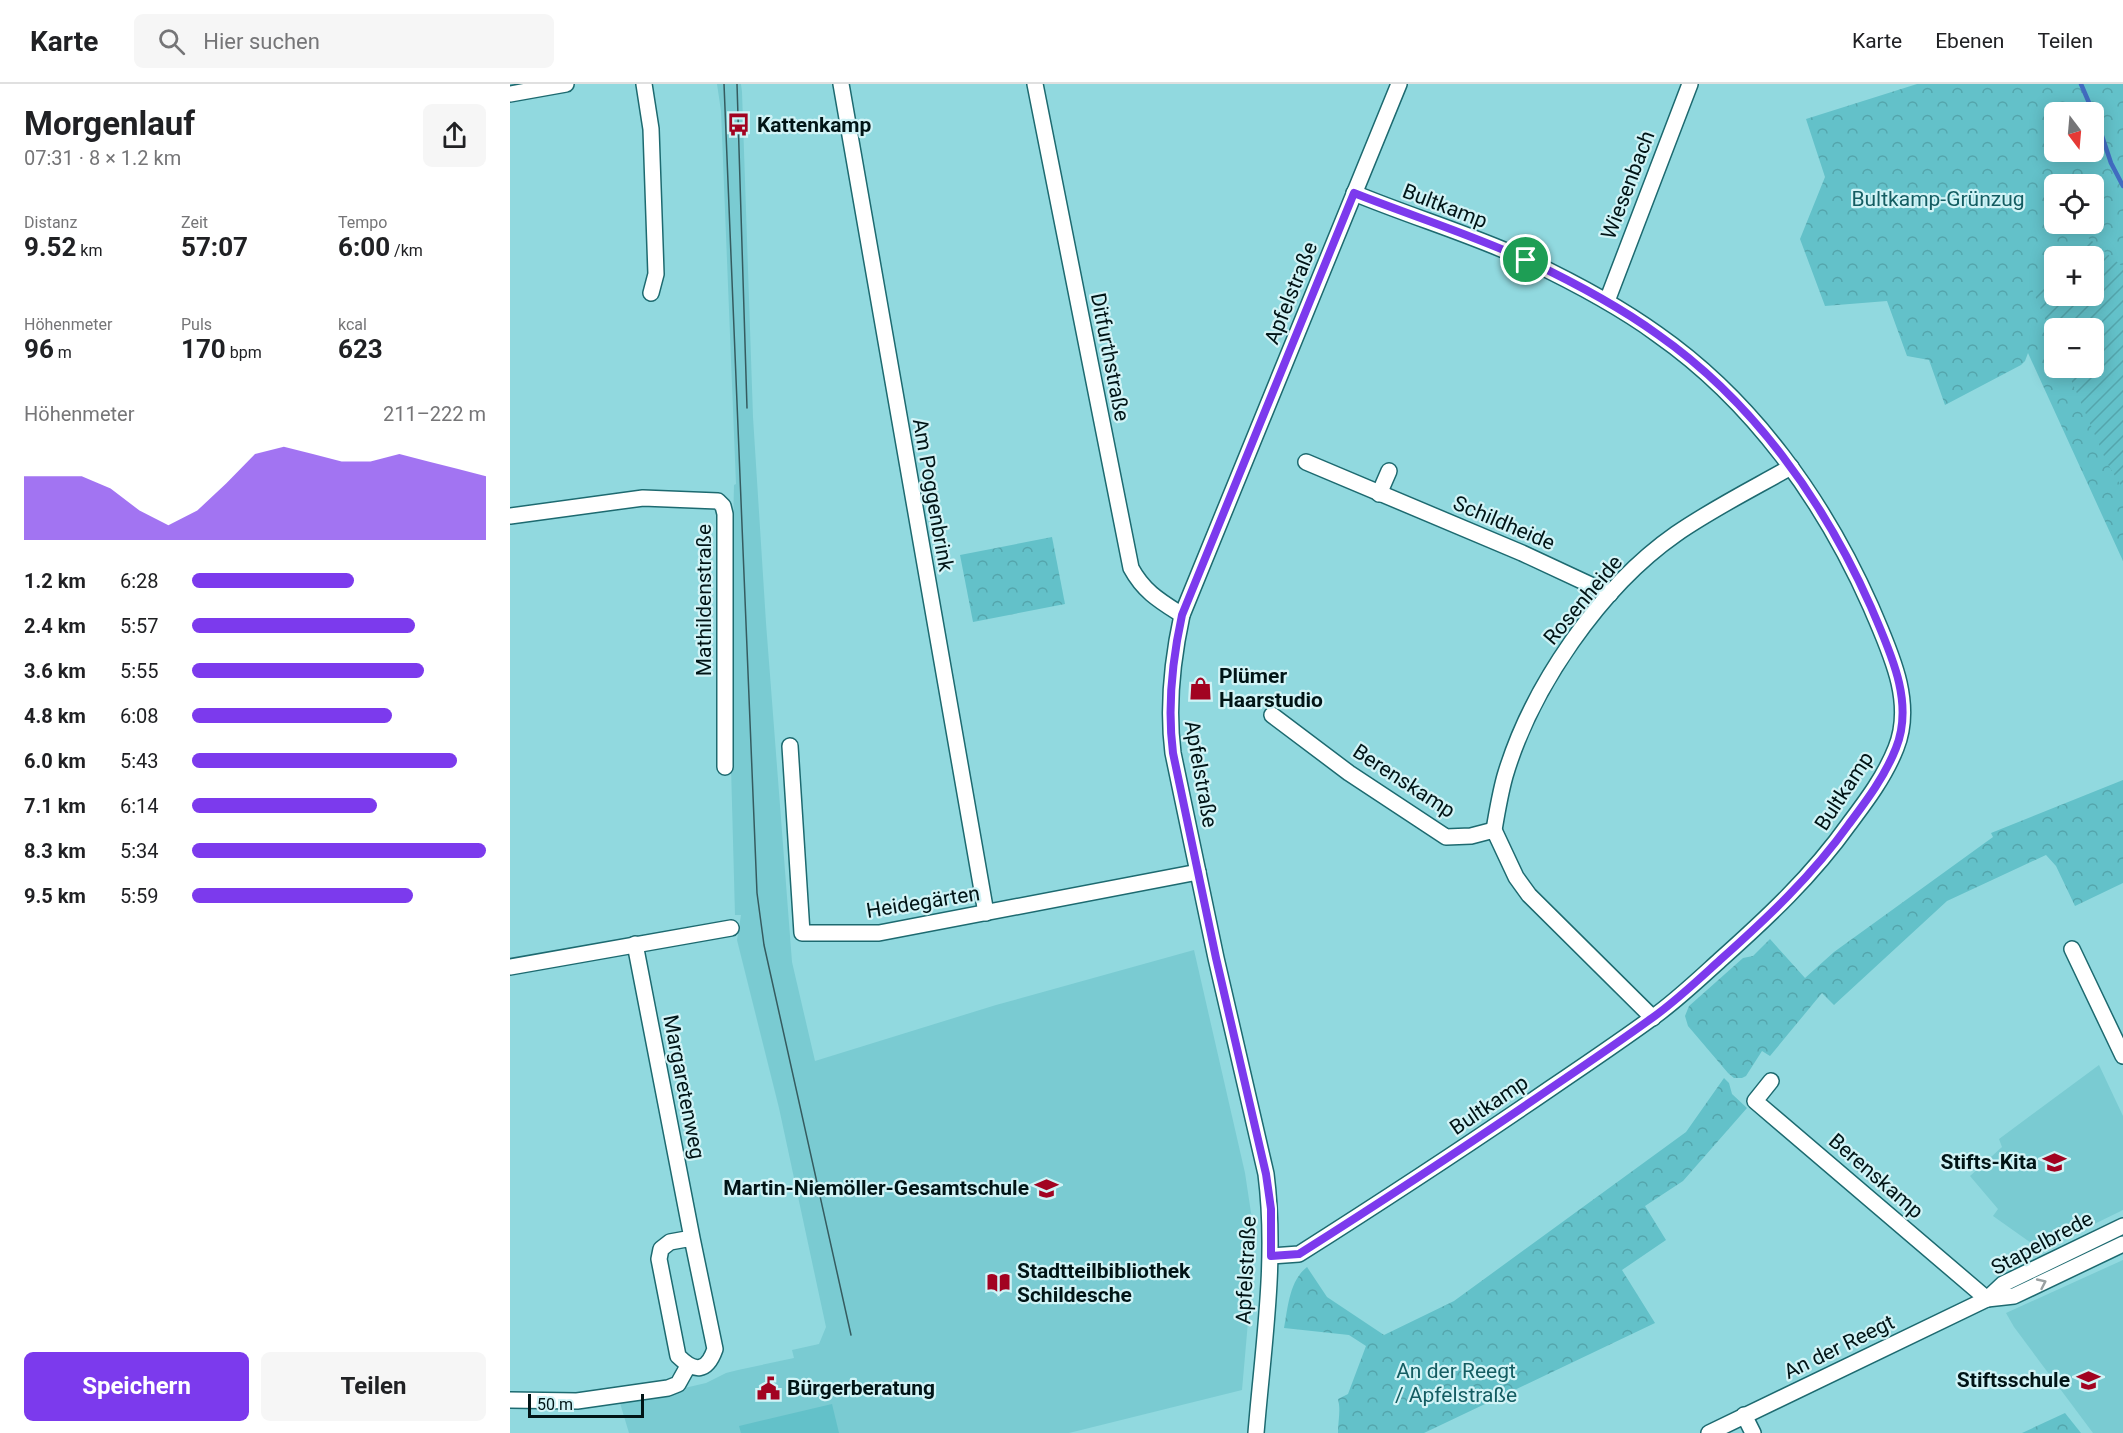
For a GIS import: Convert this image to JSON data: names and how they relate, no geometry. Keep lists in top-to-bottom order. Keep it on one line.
{"streets":{"street":["Wiesenbach","Bultkamp","Apfelstraße","Ditfurthstraße","Am Poggenbrink","Schildheide","Mathildenstraße","Rosenheide","Berenskamp","Heidegärten","Margaretenweg","Stapelbrede","An der Reegt"]},"crossings":[["Wiesenbach","Bultkamp"],["Bultkamp","Apfelstraße"],["Bultkamp","Rosenheide"],["Apfelstraße","Ditfurthstraße"],["Apfelstraße","Heidegärten"],["Am Poggenbrink","Heidegärten"],["Schildheide","Rosenheide"],["Rosenheide","Berenskamp"],["Berenskamp","Stapelbrede"],["Berenskamp","An der Reegt"],["Stapelbrede","An der Reegt"]],"parks":["Bultkamp-Grünzug","An der Reegt / Apfelstraße"],"places":{"bus stop":["Kattenkamp"],"shop":["Plümer Haarstudio"],"school or university":["Stifts-Kita","Martin-Niemöller-Gesamtschule","Stiftsschule"],"library":["Stadtteilbibliothek Schildesche"],"public building":["Bürgerberatung"]},"scale_bar":"50 m","north":"bottom","page":{"header":"Karte","search":"Hier suchen","nav":["Karte","Ebenen","Teilen"],"heading":["Morgenlauf","07:31 · 8 × 1.2 km"],"map_buttons":["+","−"],"stats":[["Distanz","9.52 km"],["Zeit","57:07"],["Tempo","6:00 /km"],["Höhenmeter","96 m"],["Puls","170 bpm"],["kcal","623"]],"chart":["Höhenmeter","211–222 m"],"list":[{"name":"1.2 km","note":"6:28"},{"name":"2.4 km","note":"5:57"},{"name":"3.6 km","note":"5:55"},{"name":"4.8 km","note":"6:08"},{"name":"6.0 km","note":"5:43"},{"name":"7.1 km","note":"6:14"},{"name":"8.3 km","note":"5:34"},{"name":"9.5 km","note":"5:59"}],"buttons":["Speichern","Teilen"],"scale":"50 m"}}
